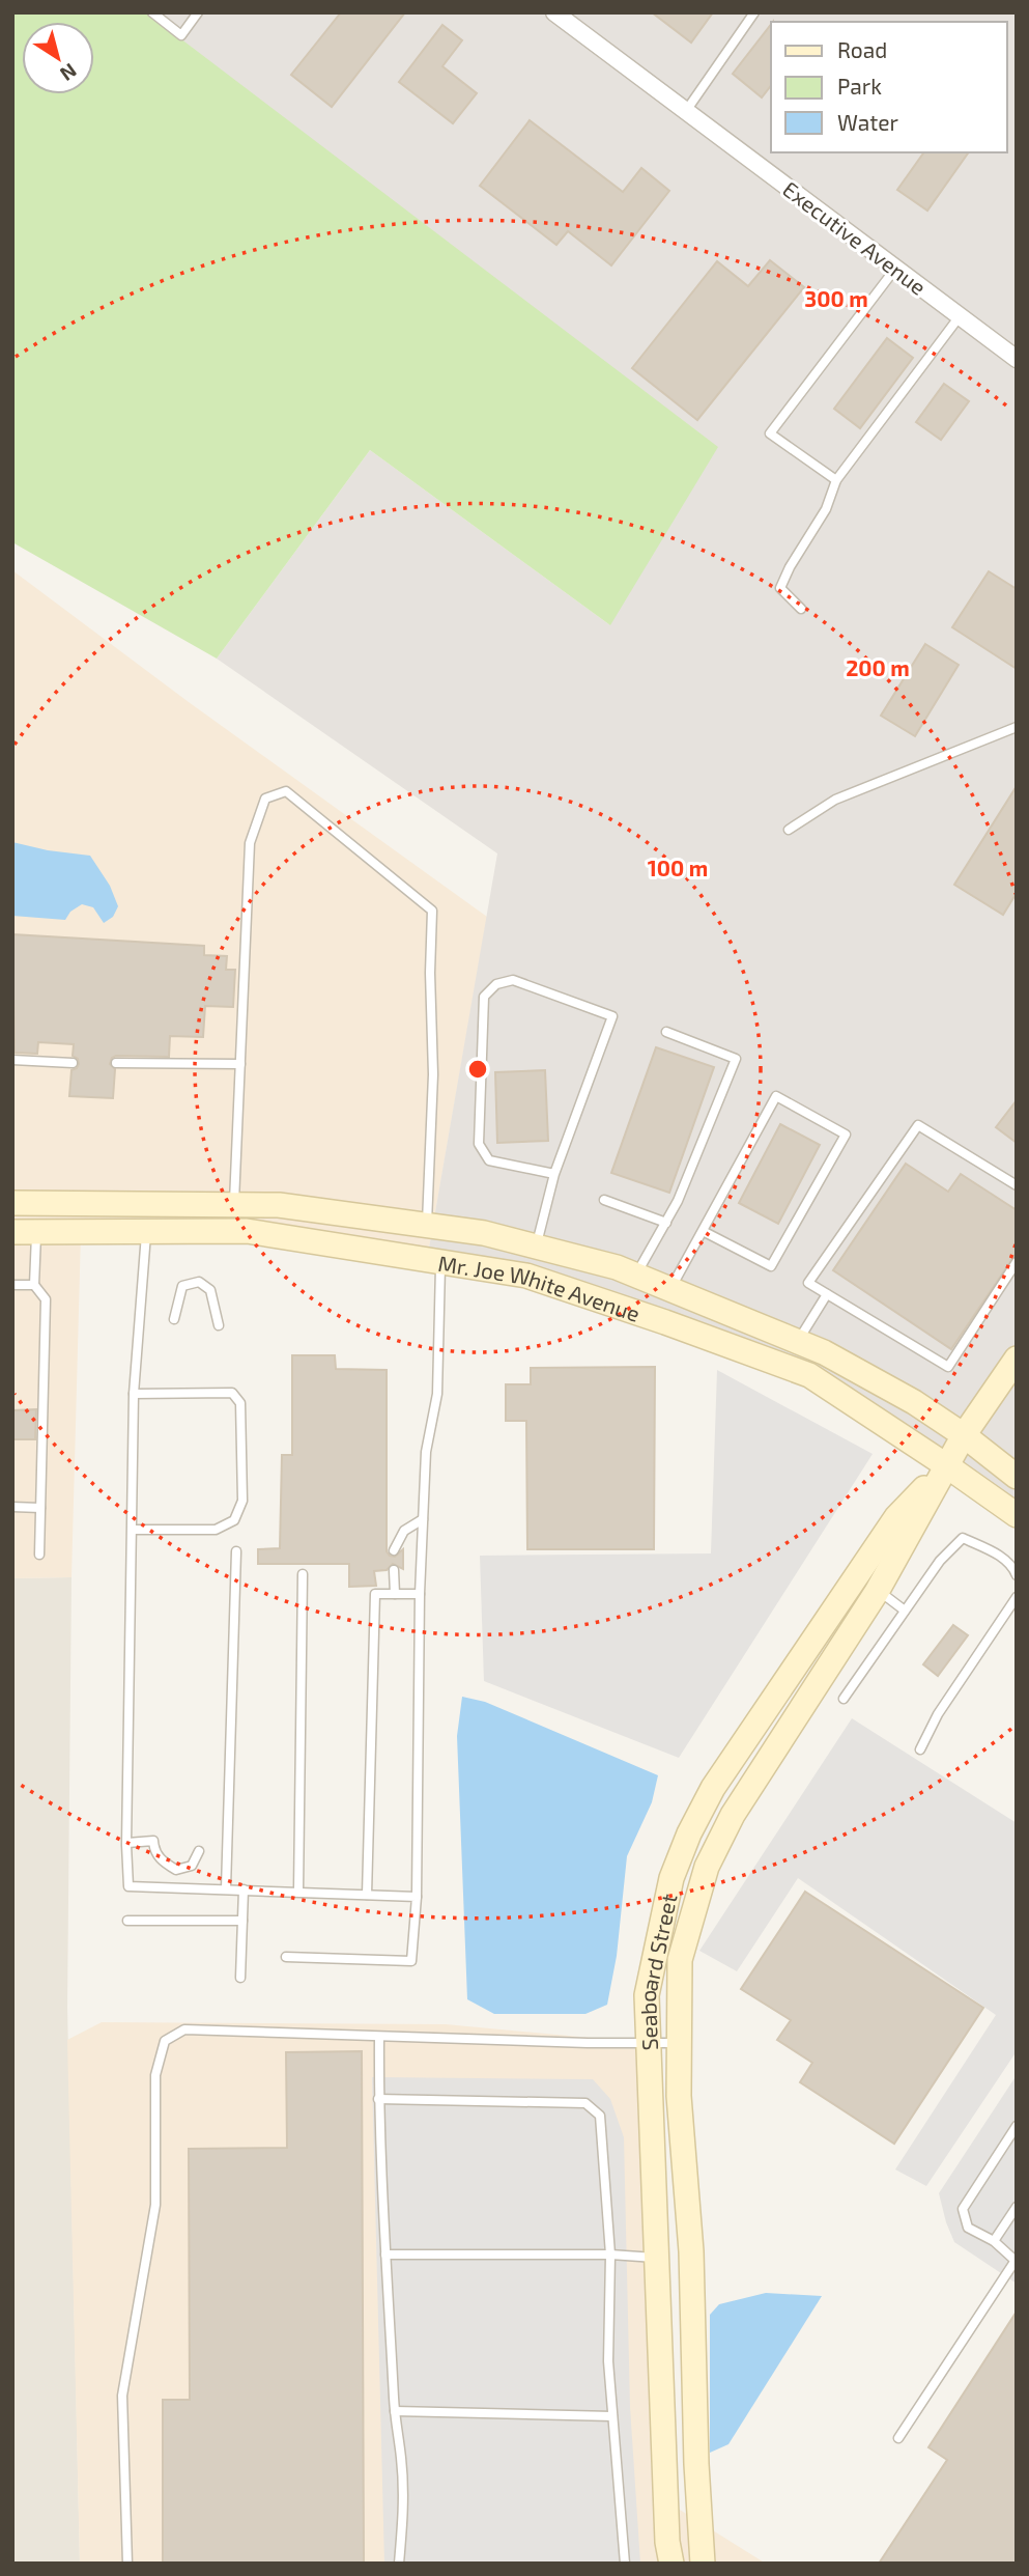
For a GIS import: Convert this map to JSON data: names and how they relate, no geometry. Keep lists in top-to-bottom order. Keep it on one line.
{"streets":{"street":["Executive Avenue","Mr. Joe White Avenue","Seaboard Street"]},"crossings":[["Mr. Joe White Avenue","Seaboard Street"]],"legend":["Road","Park","Water"],"north":"bottom right","rings":["300 m","200 m","100 m"]}
